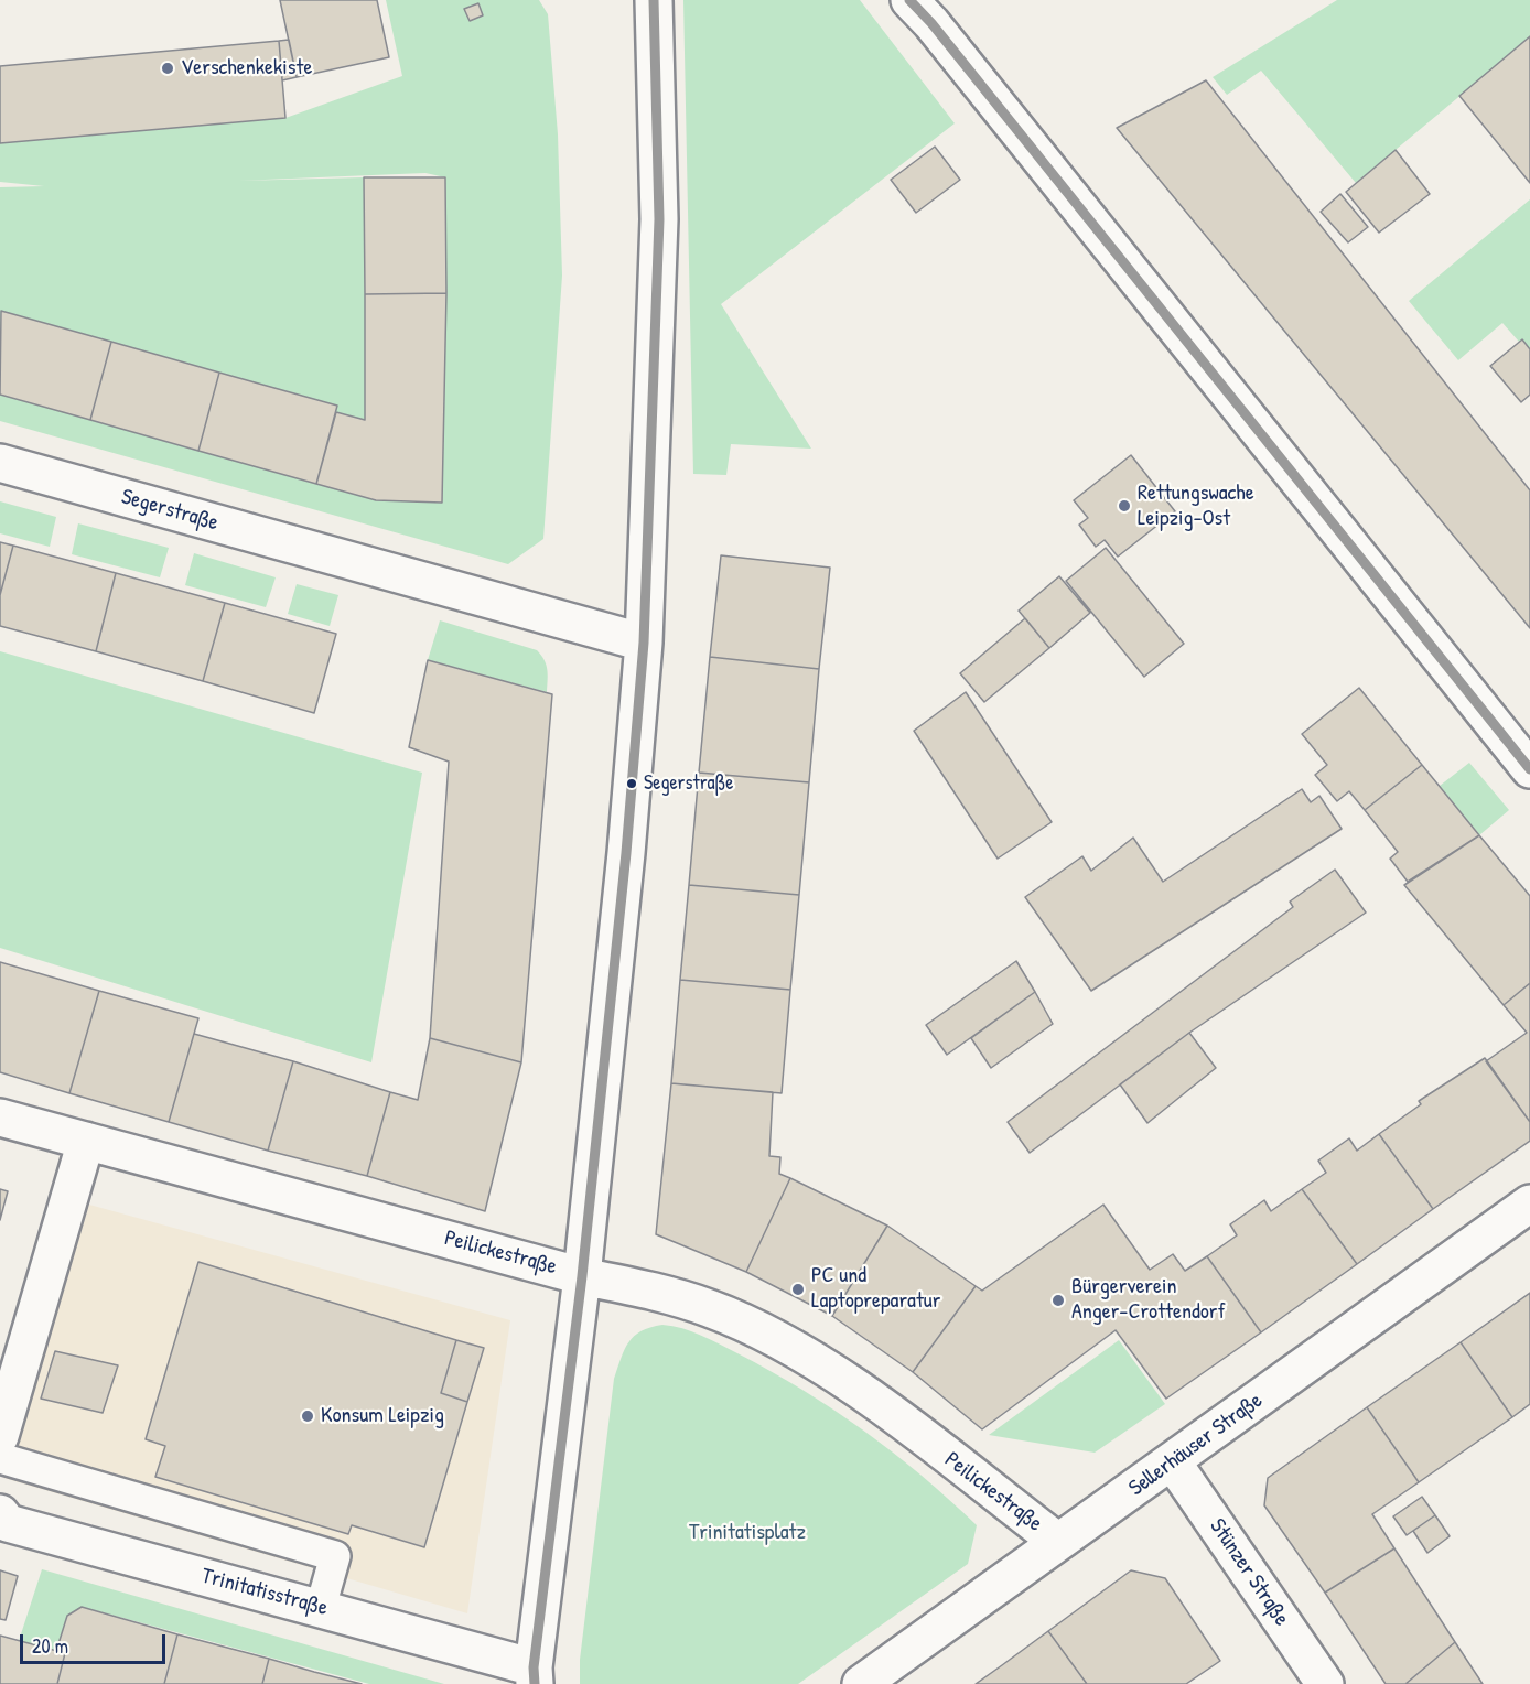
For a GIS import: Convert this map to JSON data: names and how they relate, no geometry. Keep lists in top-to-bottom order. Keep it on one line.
{"streets":{"street":["Segerstraße","Peilickestraße","Sellerhäuser Straße","Stünzer Straße","Trinitatisstraße"]},"crossings":[["Peilickestraße","Sellerhäuser Straße"],["Sellerhäuser Straße","Stünzer Straße"]],"parks":["Trinitatisplatz"],"places":["Verschenkekiste","Rettungswache Leipzig-Ost","Segerstraße","PC und Laptopreparatur","Bürgerverein Anger-Crottendorf","Konsum Leipzig"],"scale_bar":"20 m"}
